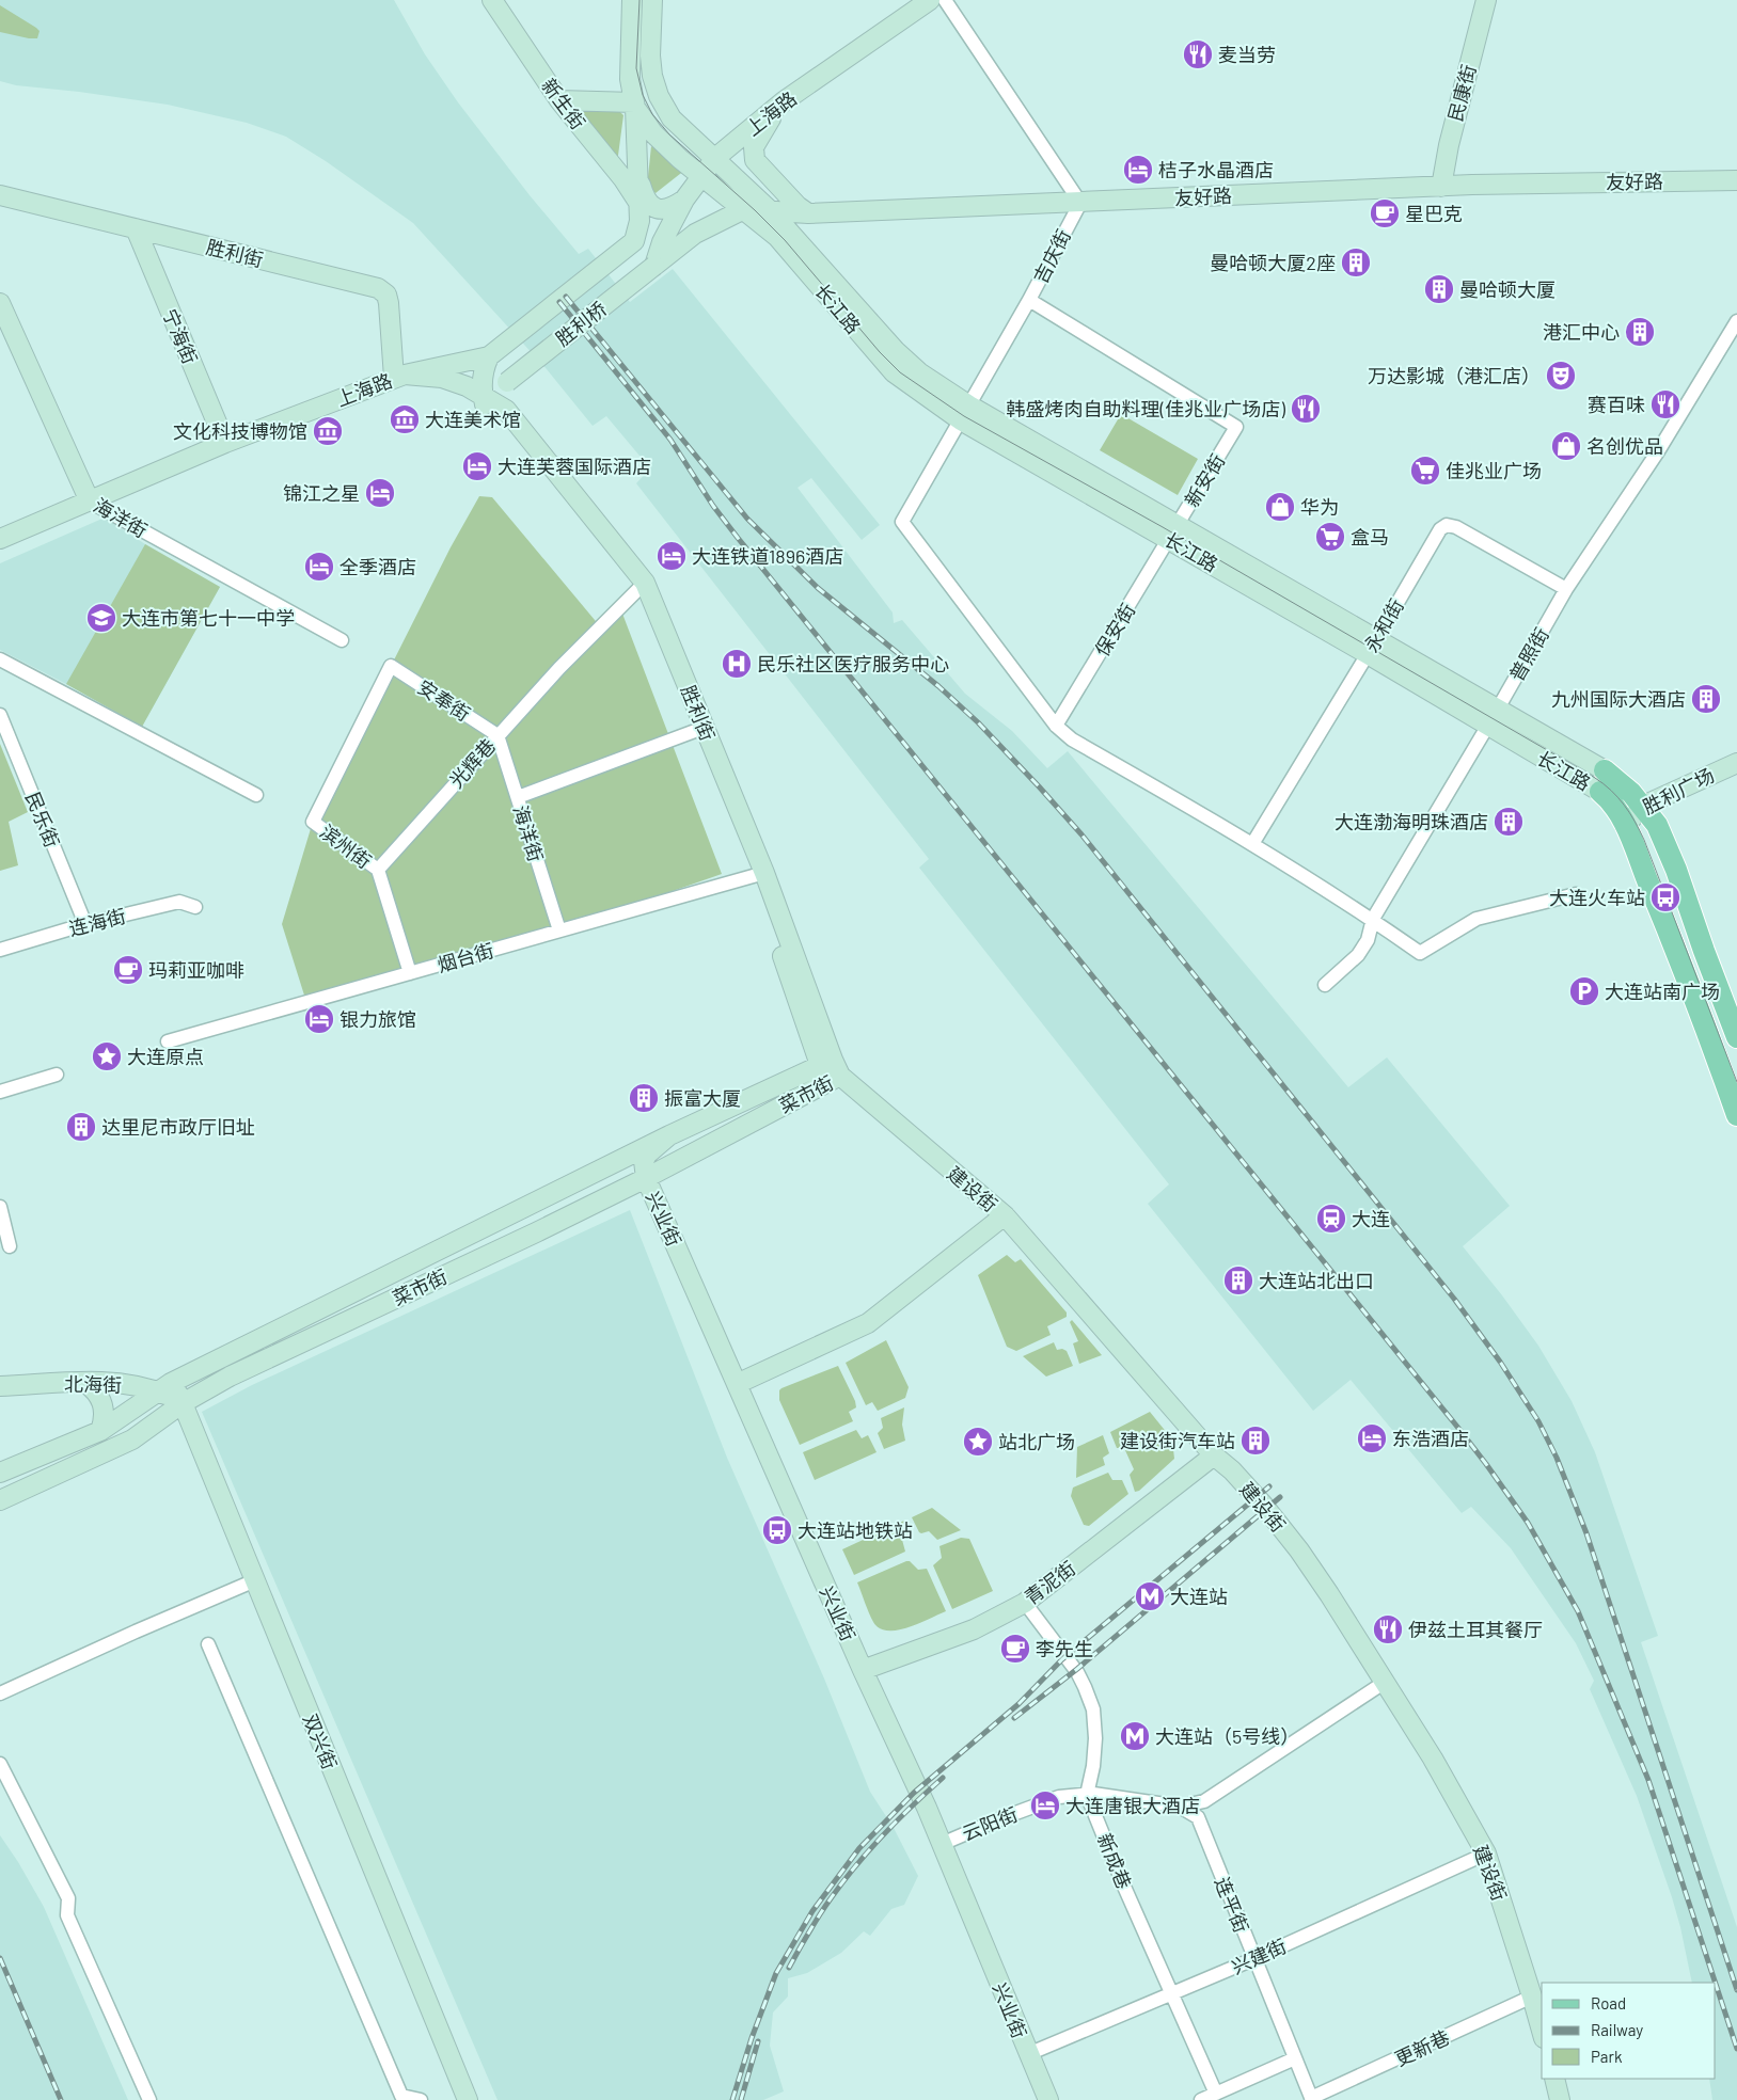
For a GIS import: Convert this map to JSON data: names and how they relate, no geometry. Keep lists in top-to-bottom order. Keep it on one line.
{"streets":{"main road":["民康街","新生街","上海路","友好路","胜利街","长江路","胜利桥","宁海街","海洋街","胜利广场","菜市街","建设街","兴业街","北海街","青泥街","双兴街"],"street":["吉庆街","新安街","永和街","保安街","普照街","安奉街","光辉巷","民乐街","滨州街","连海街","烟台街","云阳街","新成巷","连平街","兴建街","更新巷"]},"crossings":[["民康街","友好路"],["新生街","胜利桥"],["上海路","胜利街"],["上海路","长江路"],["上海路","胜利桥"],["上海路","宁海街"],["上海路","海洋街"],["友好路","吉庆街"],["友好路","长江路"],["友好路","胜利桥"],["胜利街","胜利桥"],["胜利街","宁海街"],["胜利街","光辉巷"],["胜利街","烟台街"],["胜利街","菜市街"],["胜利街","建设街"],["吉庆街","长江路"],["吉庆街","新安街"],["吉庆街","保安街"],["长江路","胜利桥"],["长江路","新安街"],["长江路","永和街"],["长江路","保安街"],["长江路","普照街"],["长江路","胜利广场"],["新安街","保安街"],["海洋街","安奉街"],["海洋街","光辉巷"],["海洋街","烟台街"],["永和街","普照街"],["安奉街","光辉巷"],["安奉街","滨州街"],["光辉巷","滨州街"],["民乐街","连海街"],["菜市街","建设街"],["菜市街","兴业街"],["菜市街","北海街"],["菜市街","双兴街"],["建设街","青泥街"],["建设街","云阳街"],["建设街","兴建街"],["建设街","更新巷"],["兴业街","青泥街"],["兴业街","云阳街"],["兴业街","兴建街"],["北海街","双兴街"],["云阳街","新成巷"],["云阳街","连平街"],["新成巷","兴建街"],["连平街","兴建街"],["连平街","更新巷"]],"places":{"restaurant":["麦当劳","赛百味","韩盛烤肉自助料理(佳兆业广场店)","伊兹土耳其餐厅"],"hotel":["桔子水晶酒店","大连芙蓉国际酒店","锦江之星","大连铁道1896酒店","全季酒店","银力旅馆","东浩酒店","大连唐银大酒店"],"cafe":["星巴克","玛莉亚咖啡","李先生"],"building":["曼哈顿大厦2座","曼哈顿大厦","港汇中心","九州国际大酒店","大连渤海明珠酒店","振富大厦","达里尼市政厅旧址","大连站北出口","建设街汽车站"],"theatre":["万达影城（港汇店）"],"museum":["大连美术馆","文化科技博物馆"],"shop":["名创优品","华为"],"supermarket":["佳兆业广场","盒马"],"school or university":["大连市第七十一中学"],"hospital":["民乐社区医疗服务中心"],"bus stop":["大连火车站","大连站地铁站"],"parking":["大连站南广场"],"place":["大连原点","站北广场"],"station":["大连"],"metro station":["大连站","大连站（5号线）"]},"legend":["Road","Railway","Park"]}
